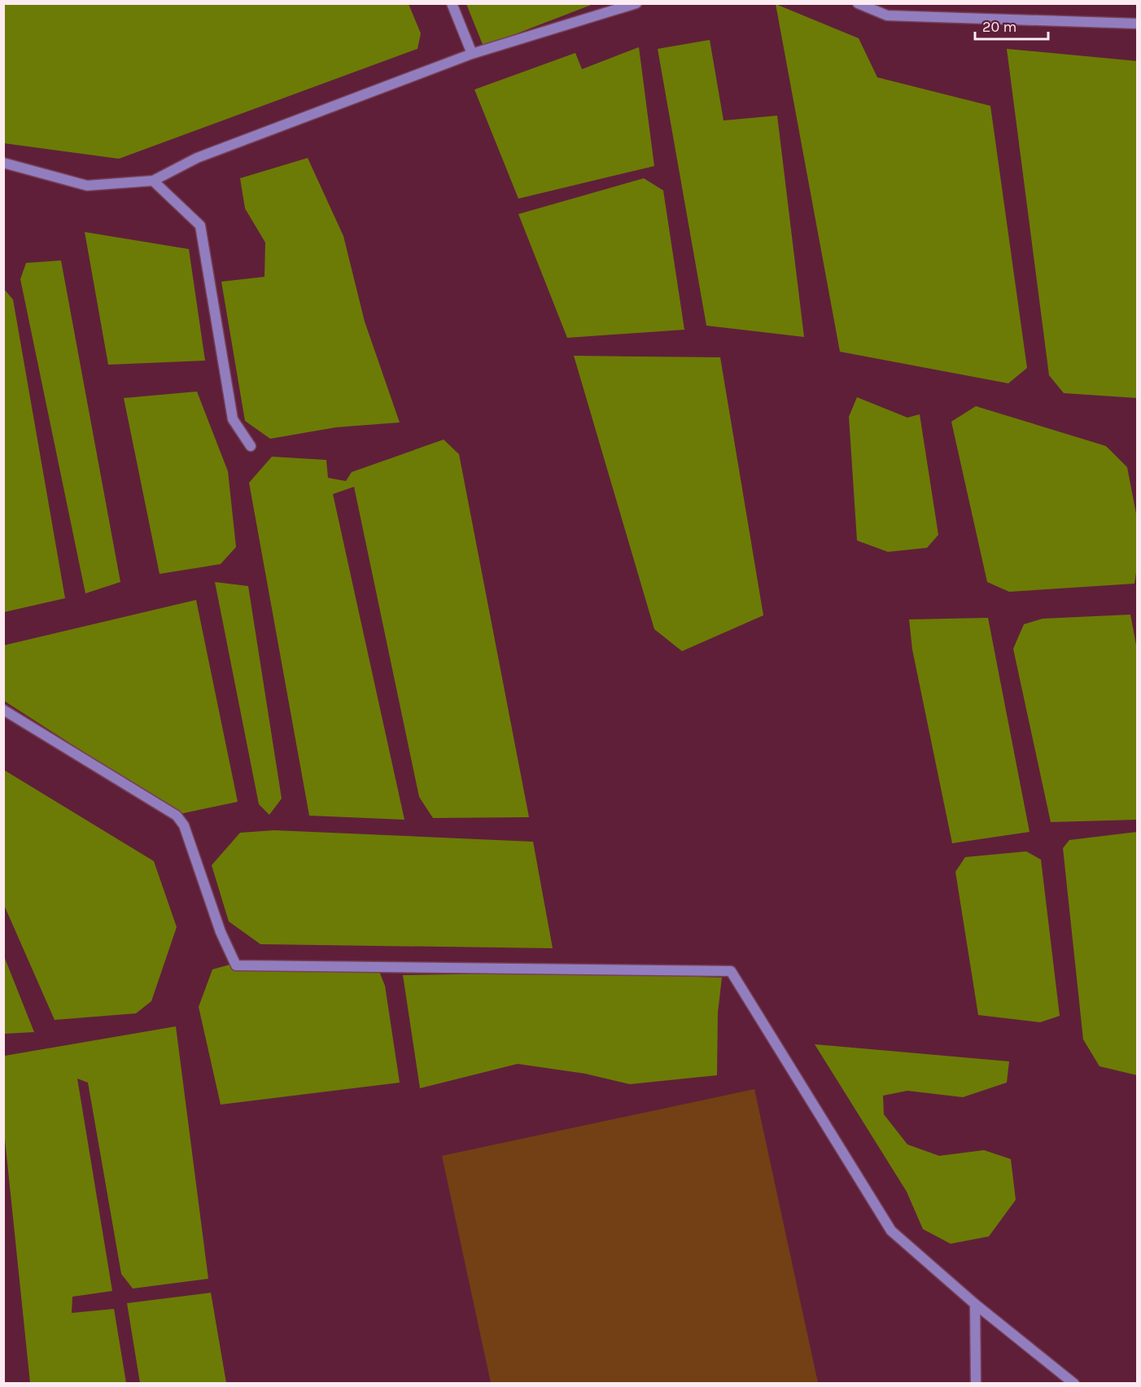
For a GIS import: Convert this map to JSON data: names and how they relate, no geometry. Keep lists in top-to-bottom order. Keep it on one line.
{"scale_bar":"20 m"}
